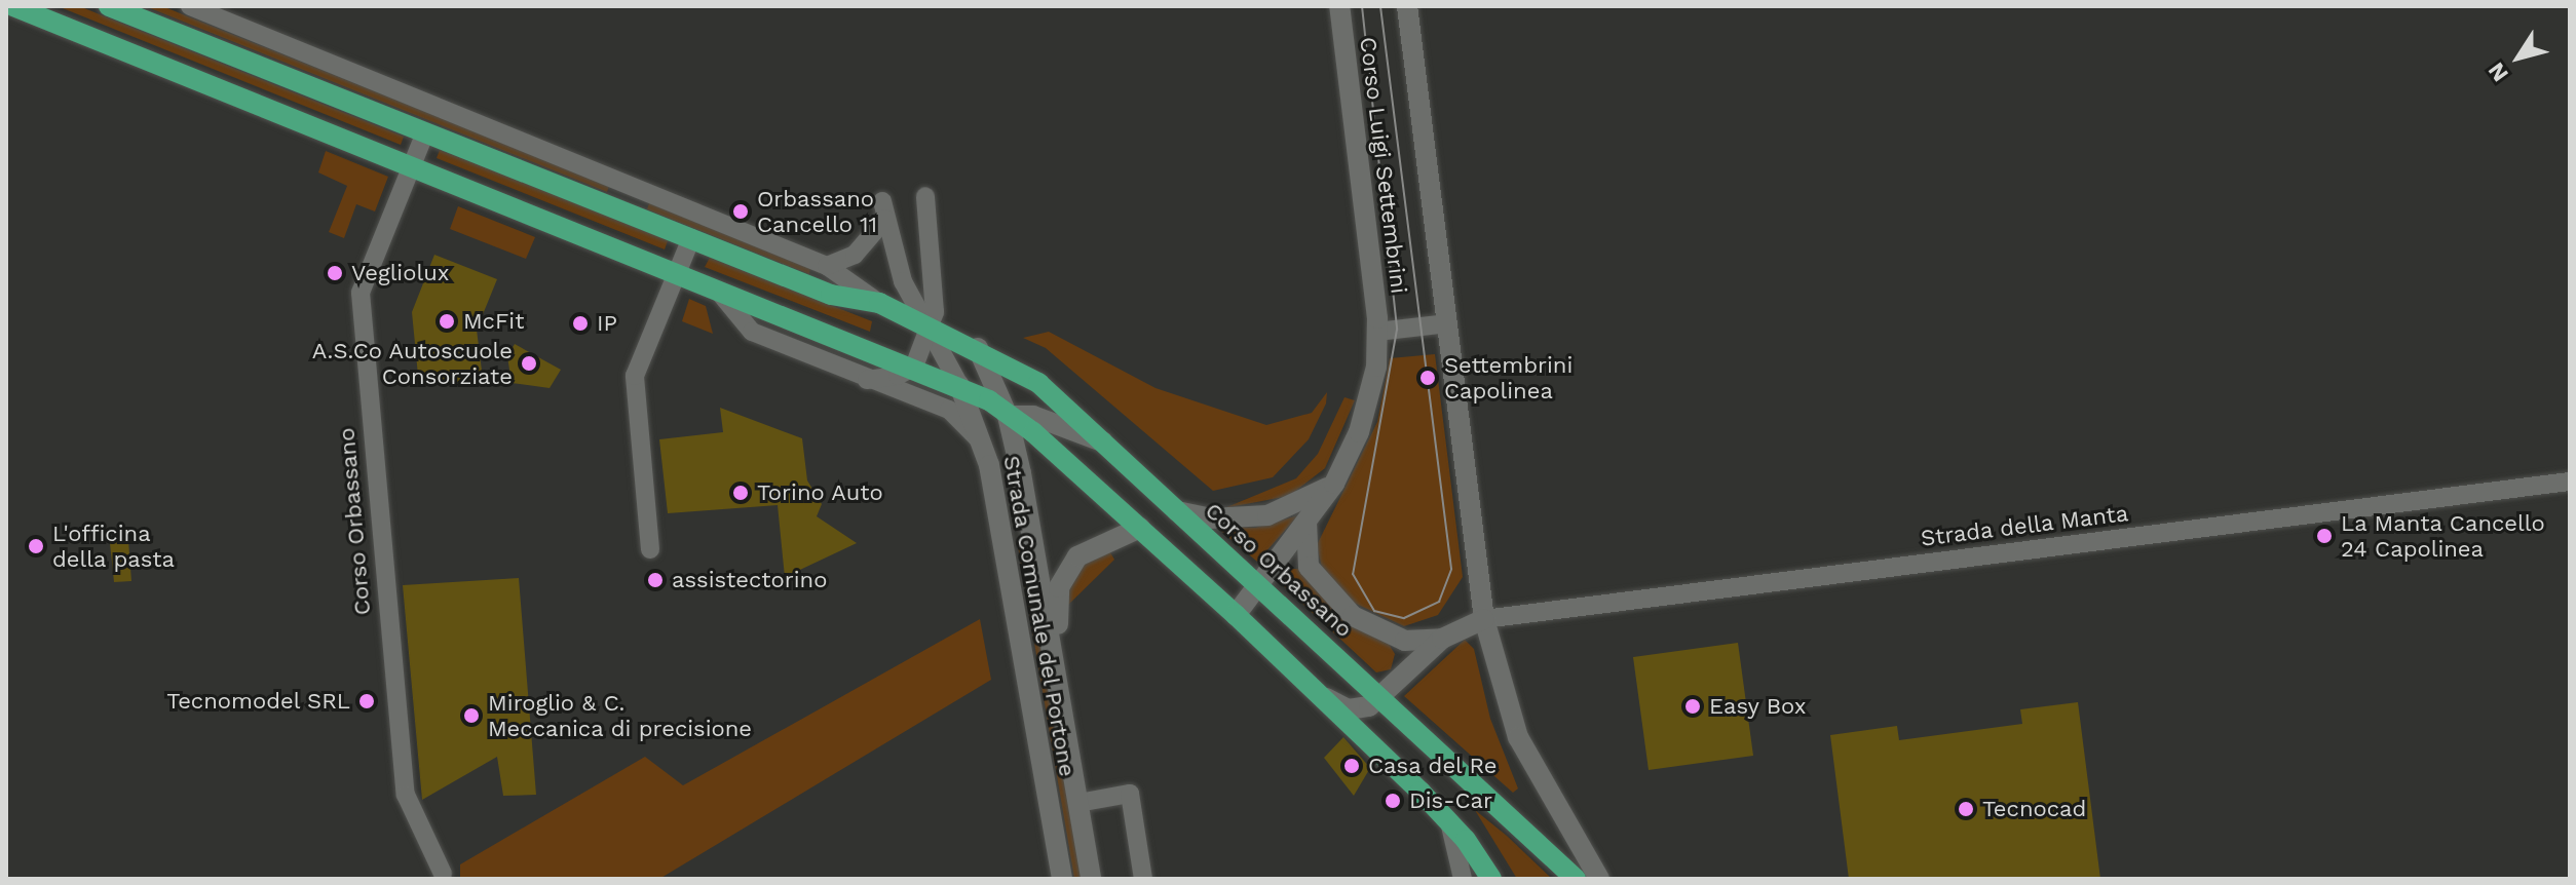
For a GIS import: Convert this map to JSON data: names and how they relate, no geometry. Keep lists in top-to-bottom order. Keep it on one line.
{"streets":{"main road":["Corso Luigi Settembrini","Corso Orbassano","Strada Comunale del Portone"],"street":["Strada della Manta"]},"crossings":[["Corso Luigi Settembrini","Corso Orbassano"],["Corso Luigi Settembrini","Strada della Manta"],["Corso Orbassano","Strada Comunale del Portone"]],"places":["Orbassano Cancello 11","Vegliolux","McFit","IP","A.S.Co Autoscuole Consorziate","Settembrini Capolinea","Torino Auto","La Manta Cancello 24 Capolinea","L'officina della pasta","assistectorino","Tecnomodel SRL","Easy Box","Miroglio & C. Meccanica di precisione","Casa del Re","Dis-Car","Tecnocad"],"north":"bottom left"}
